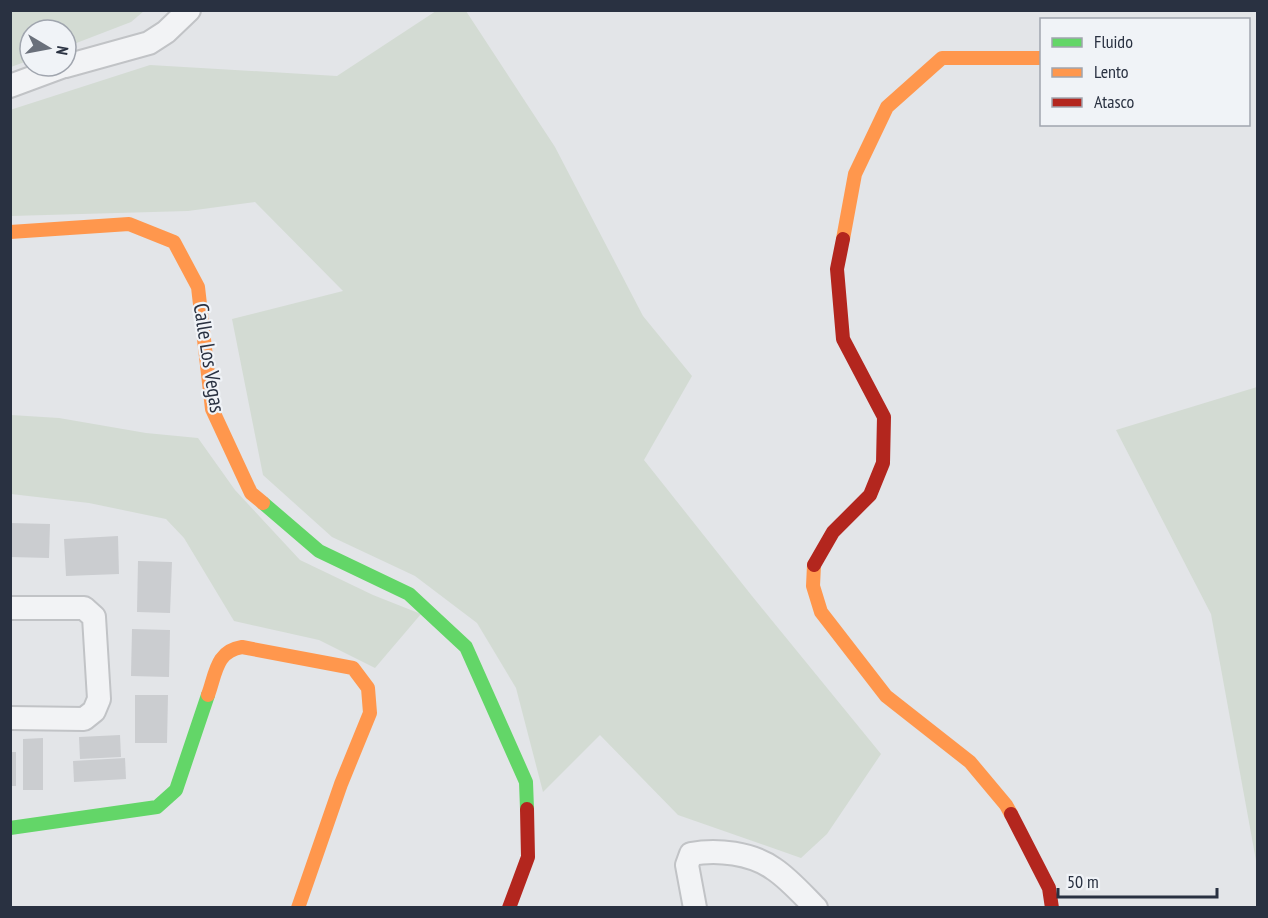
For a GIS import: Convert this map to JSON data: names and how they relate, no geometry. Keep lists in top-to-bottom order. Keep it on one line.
{"streets":{"street":["Calle Los Vegas"]},"legend":["Fluido","Lento","Atasco"],"scale_bar":"50 m","north":"right"}
